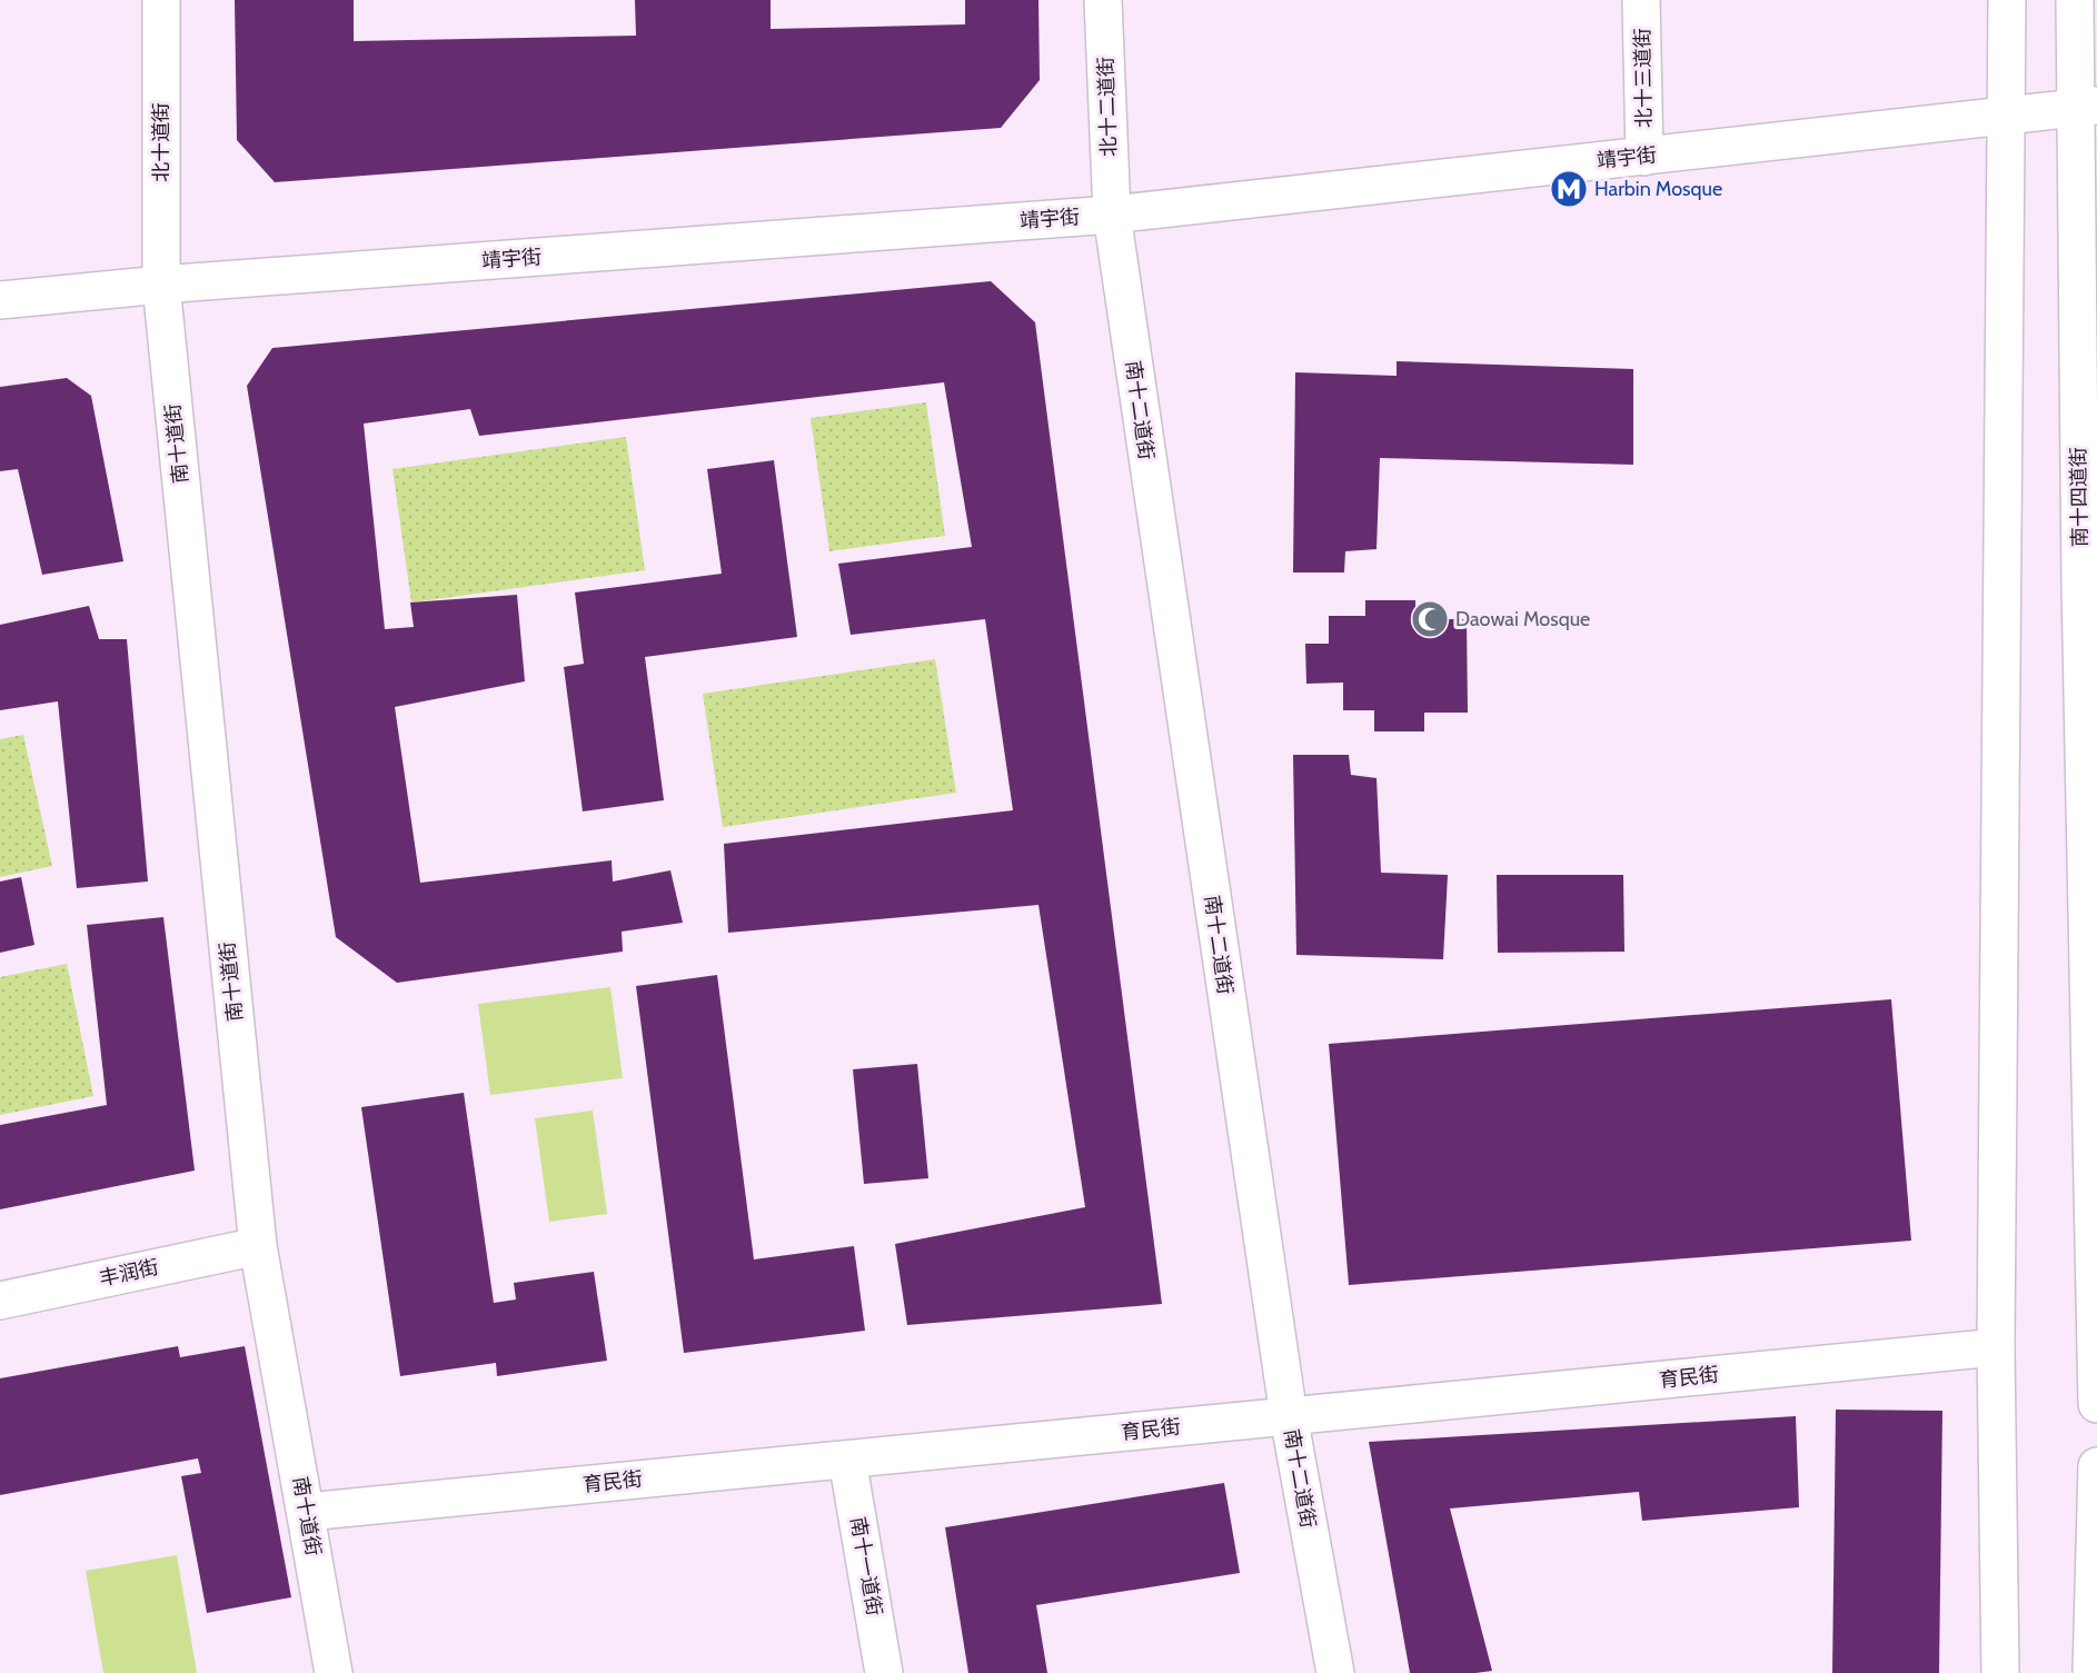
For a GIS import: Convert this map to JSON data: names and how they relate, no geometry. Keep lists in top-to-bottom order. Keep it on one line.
{"streets":{"street":["北十三道街","北十二道街","北十道街","靖宇街","南十二道街","南十道街","南十四道街","丰润街","育民街","南十一道街"]},"crossings":[["北十三道街","靖宇街"],["北十二道街","靖宇街"],["北十二道街","南十二道街"],["北十道街","靖宇街"],["北十道街","南十道街"],["靖宇街","南十二道街"],["靖宇街","南十道街"],["靖宇街","南十四道街"],["南十二道街","育民街"],["南十道街","丰润街"],["南十道街","育民街"],["育民街","南十一道街"]],"places":{"metro station":["Harbin Mosque"],"mosque":["Daowai Mosque"]}}
